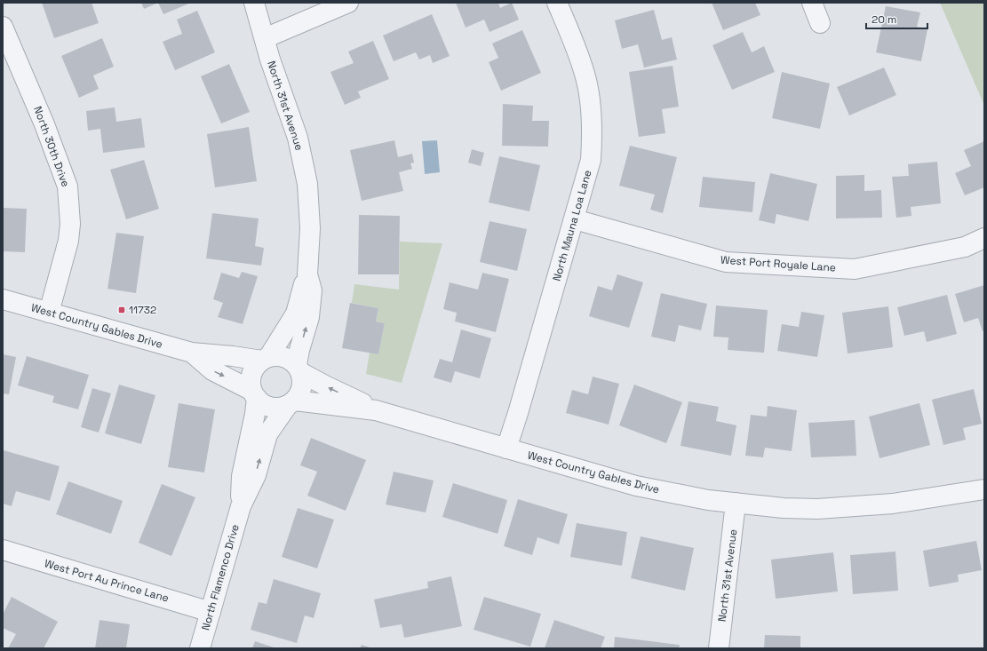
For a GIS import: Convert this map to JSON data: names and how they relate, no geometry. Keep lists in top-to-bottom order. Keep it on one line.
{"streets":{"street":["North 31st Avenue","North 30th Drive","North Mauna Loa Lane","West Port Royale Lane","West Country Gables Drive","North Flamenco Drive","West Port Au Prince Lane"]},"crossings":[["North 31st Avenue","West Country Gables Drive"],["North 31st Avenue","North Flamenco Drive"],["North 30th Drive","West Country Gables Drive"],["North Mauna Loa Lane","West Port Royale Lane"],["North Mauna Loa Lane","West Country Gables Drive"],["West Country Gables Drive","North Flamenco Drive"],["North Flamenco Drive","West Port Au Prince Lane"]],"places":{"transit":["11732"]},"scale_bar":"20 m"}
